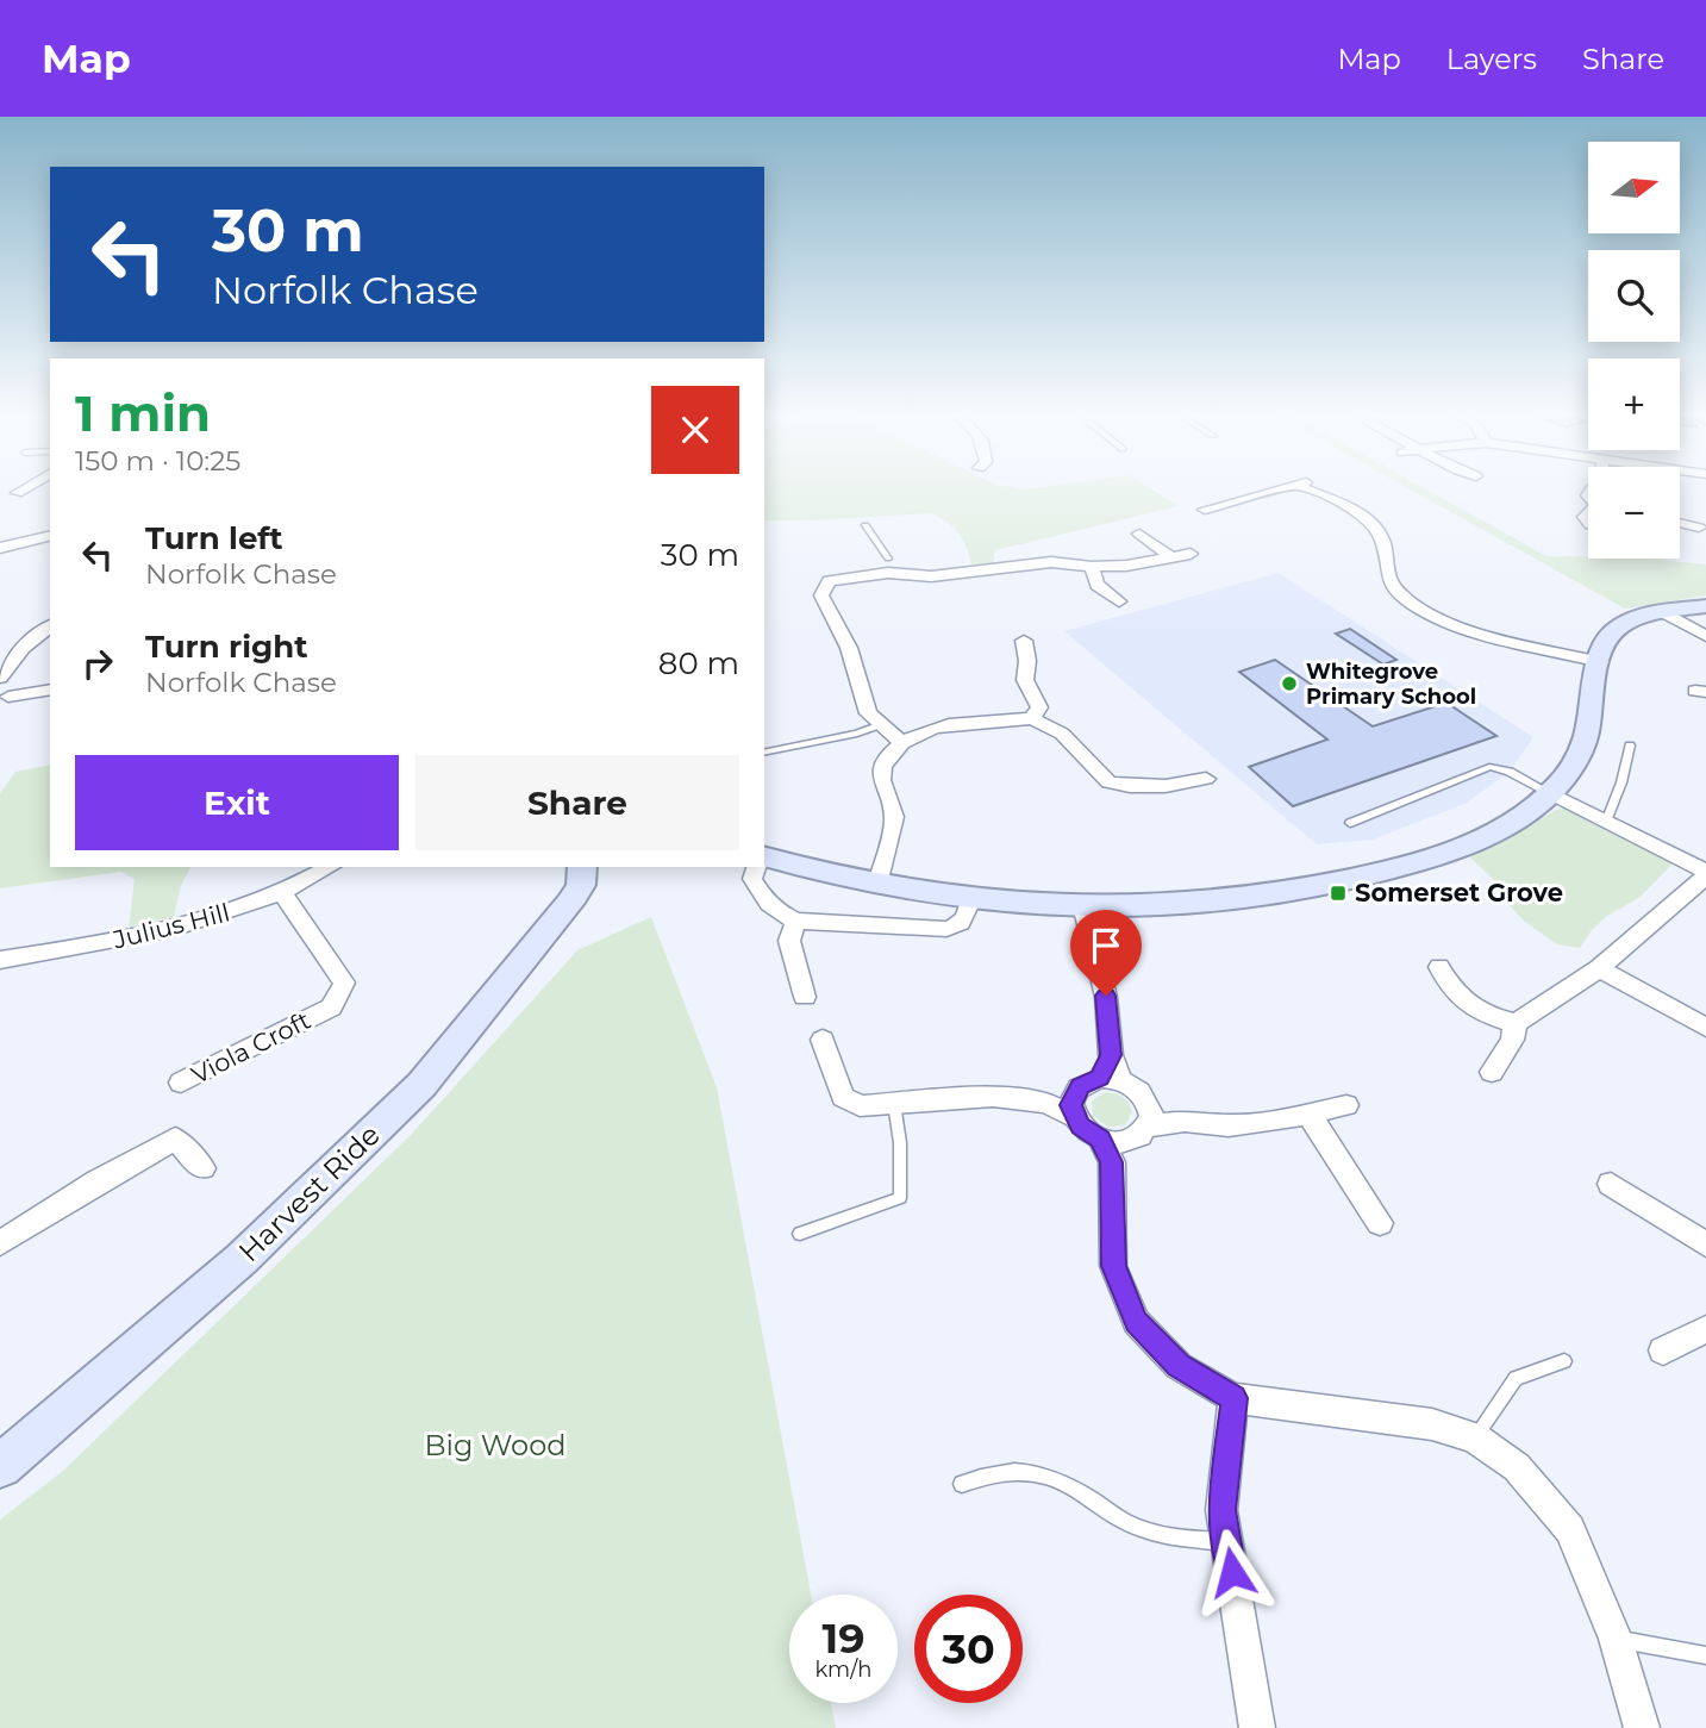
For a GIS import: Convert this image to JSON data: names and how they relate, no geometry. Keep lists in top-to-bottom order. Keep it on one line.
{"streets":{"street":["Julius Hill","Viola Croft","Harvest Ride"]},"crossings":[["Julius Hill","Viola Croft"]],"parks":["Big Wood"],"places":{"other":["Whitegrove Primary School"],"transit":["Somerset Grove"]},"north":"right","page":{"header":"Map","nav":["Map","Layers","Share"],"map_buttons":["+","−"],"turn":["30 m","Norfolk Chase"],"heading":["1 min","150 m · 10:25"],"list":[{"name":"Turn left","note":"Norfolk Chase","value":"30 m"},{"name":"Turn right","note":"Norfolk Chase","value":"80 m"}],"buttons":["Exit","Share"],"speed":"19 km/h","limit":"30"}}
